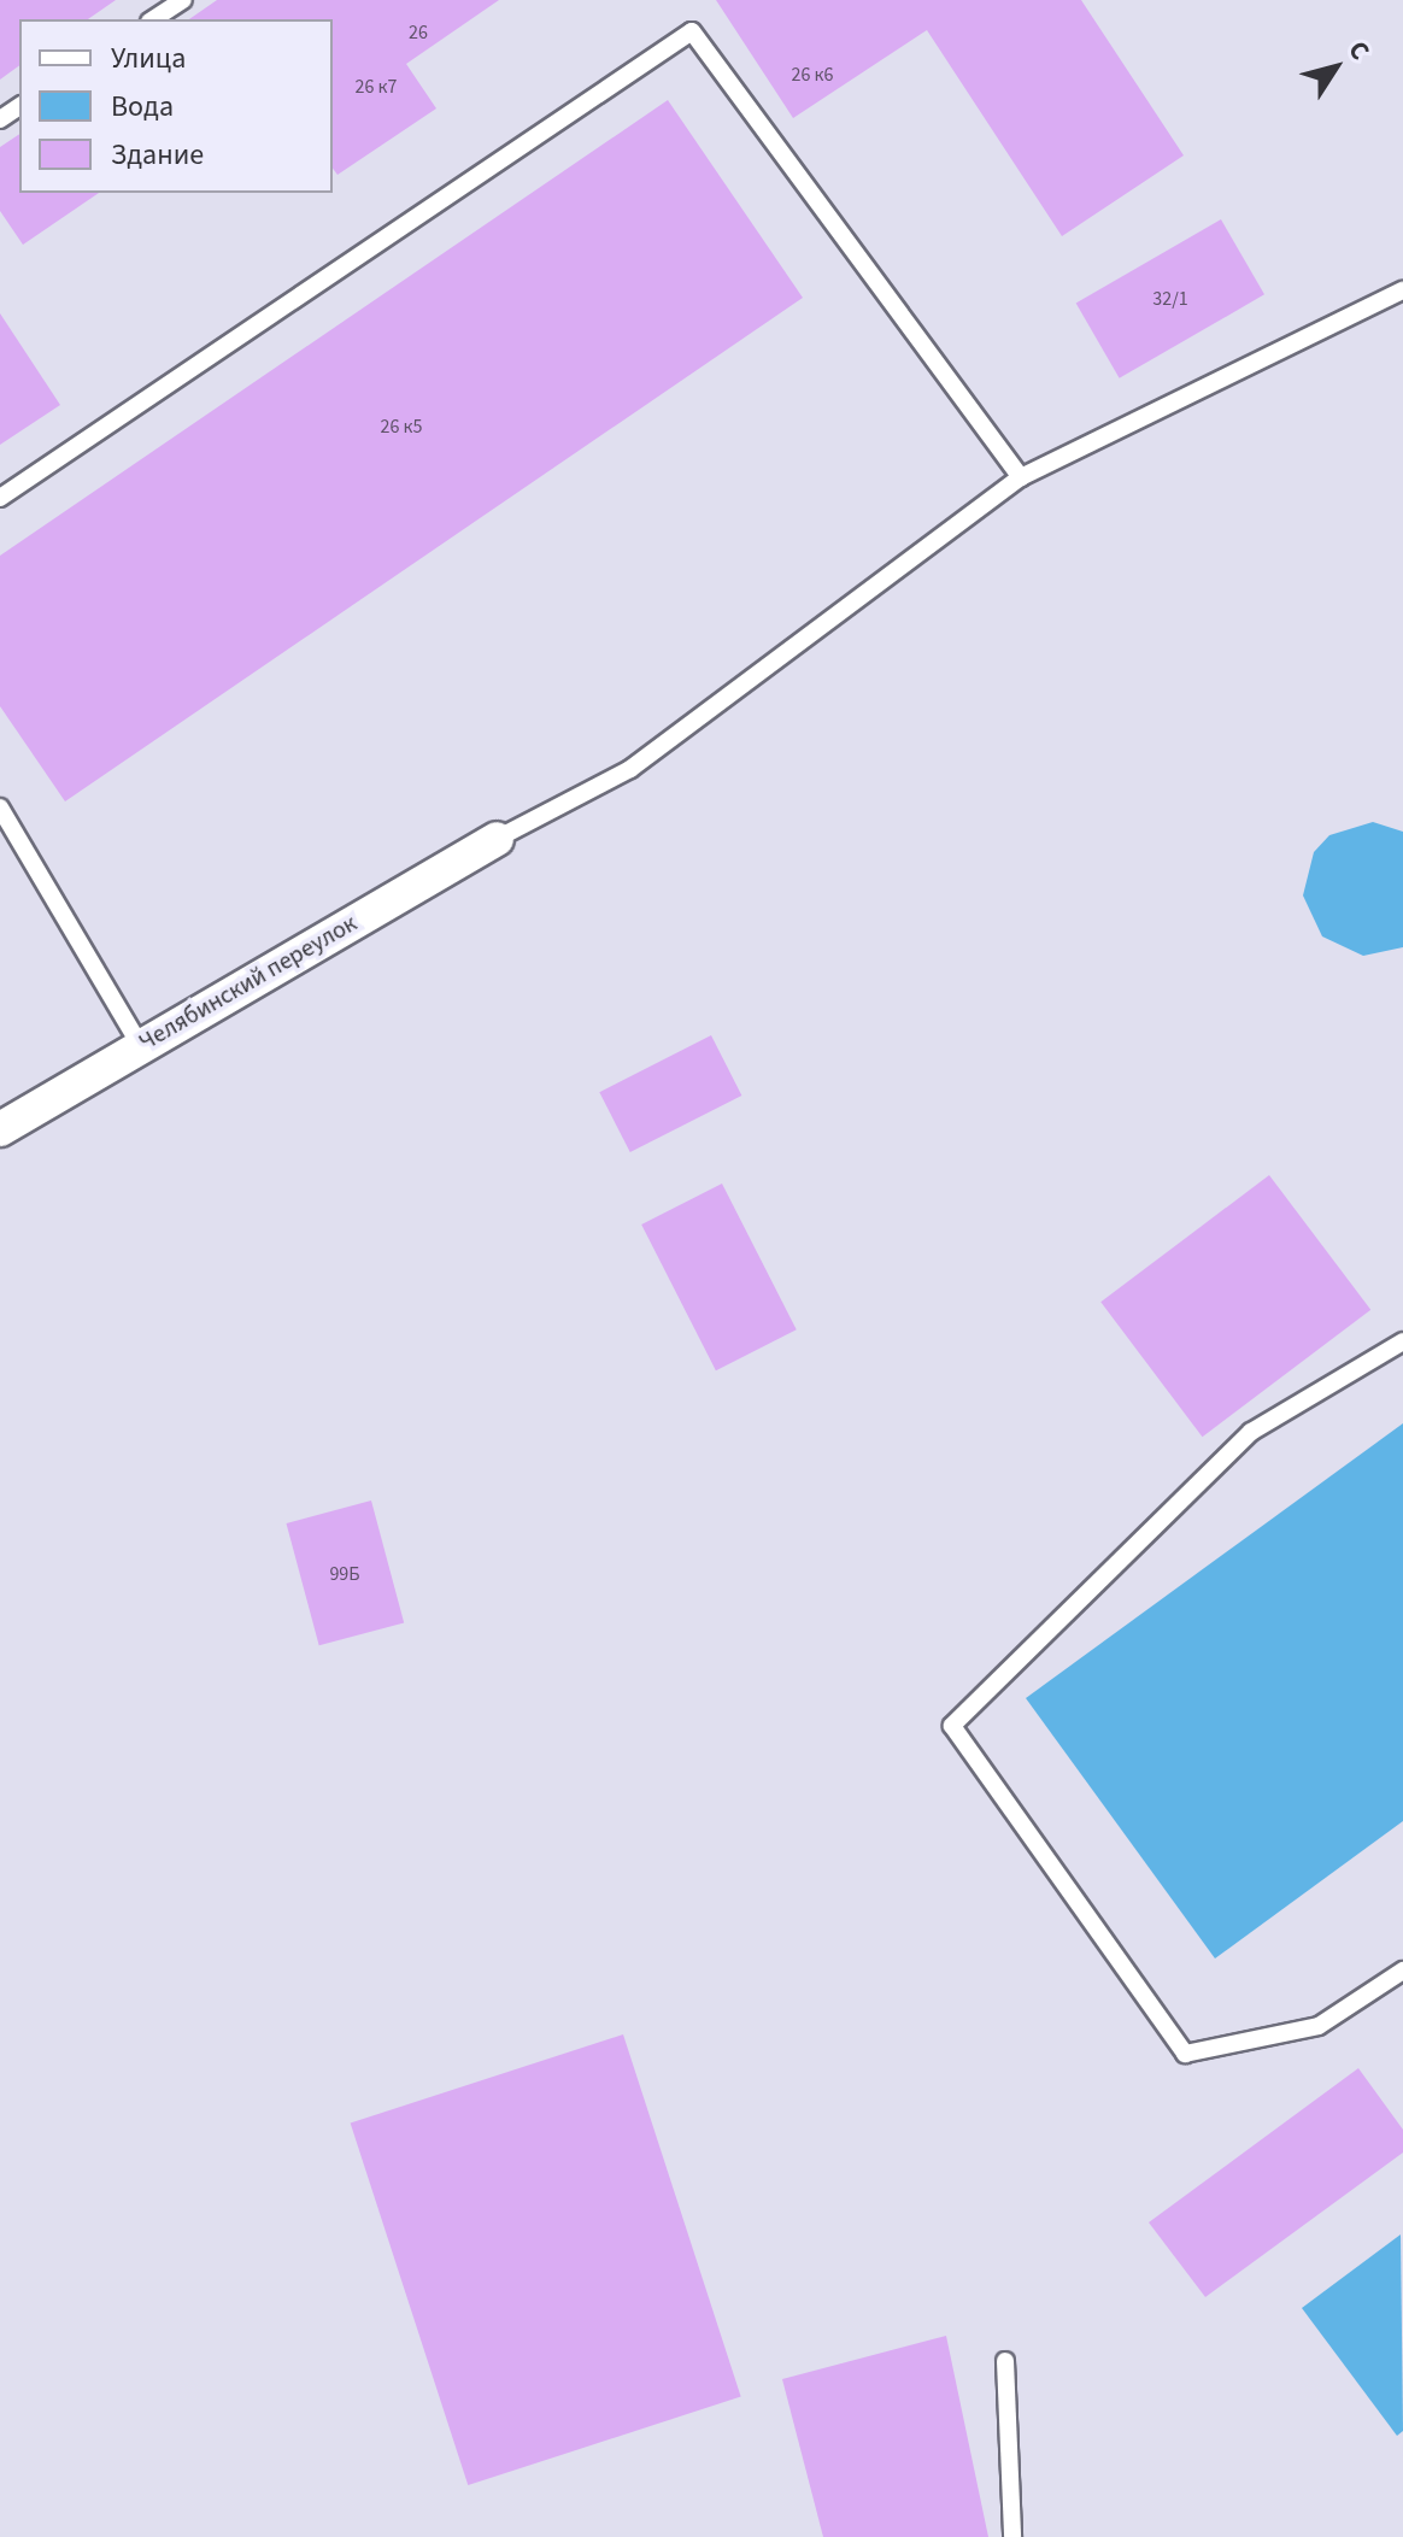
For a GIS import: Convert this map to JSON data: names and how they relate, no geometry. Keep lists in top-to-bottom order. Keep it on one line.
{"streets":{"street":["Челябинский переулок"]},"house_numbers":["26","26 к6","26 к7","32/1","26 к5","99Б"],"legend":["Улица","Вода","Здание"],"north":"top right"}
